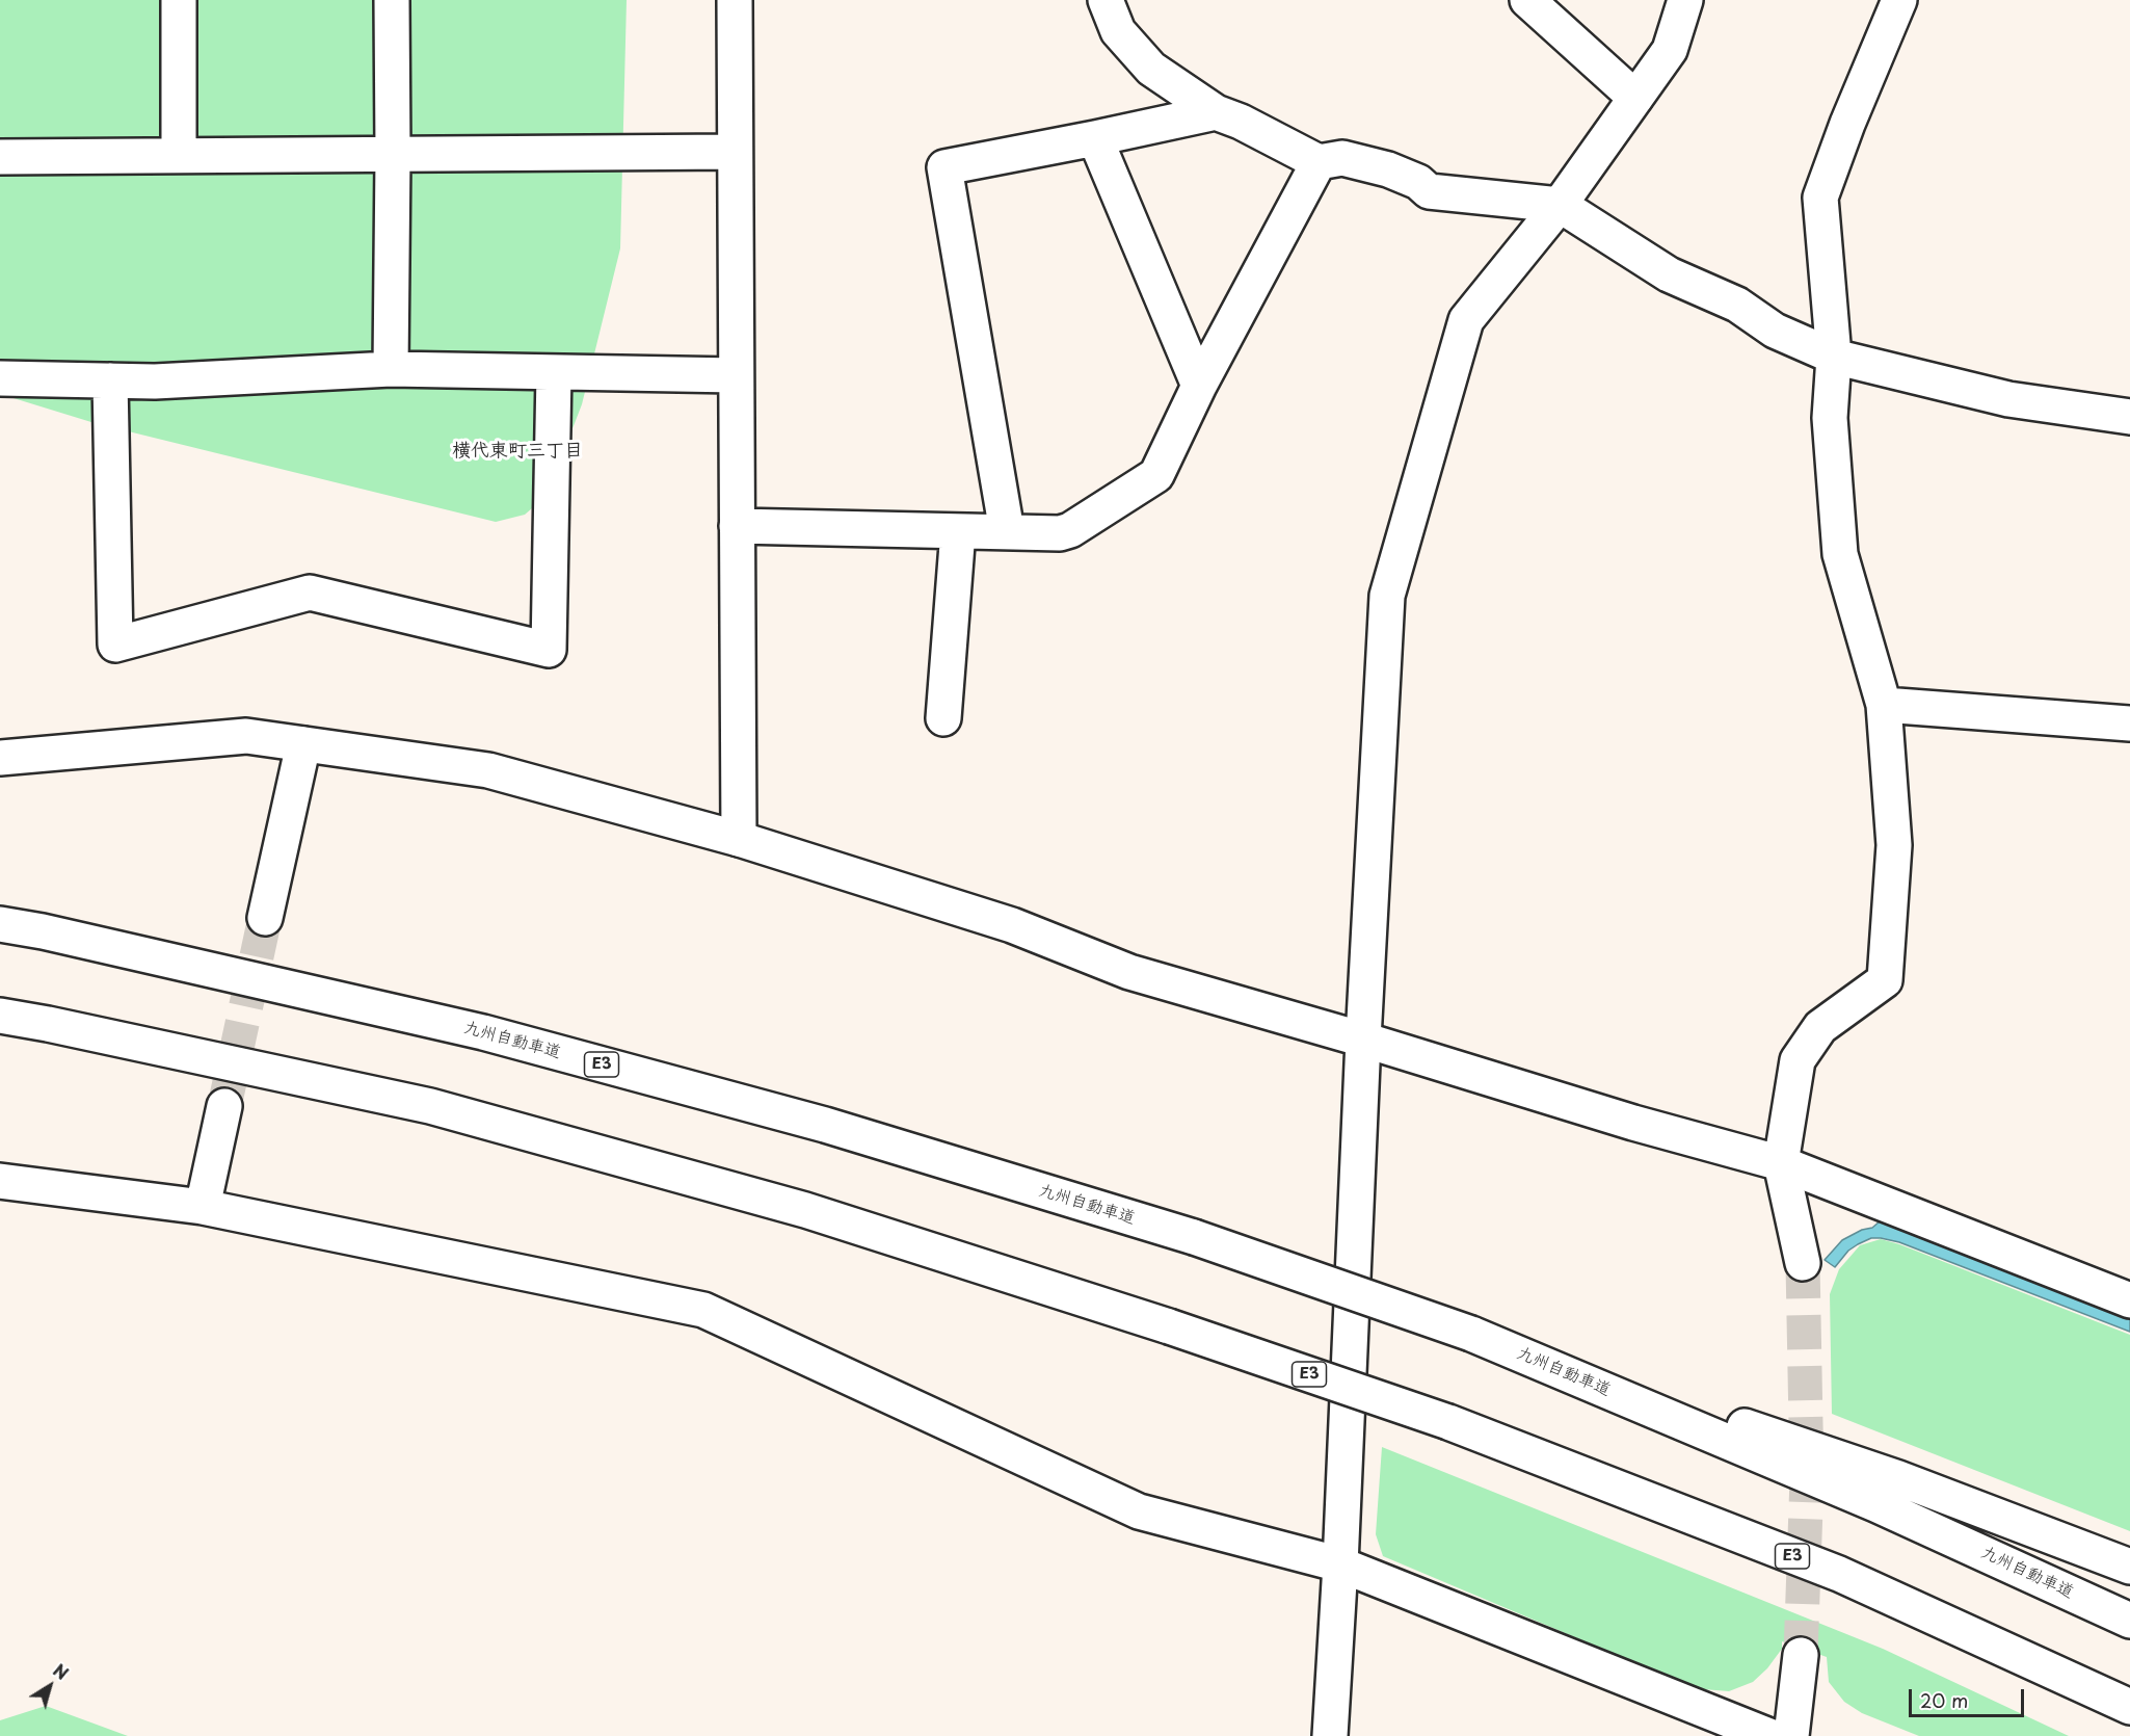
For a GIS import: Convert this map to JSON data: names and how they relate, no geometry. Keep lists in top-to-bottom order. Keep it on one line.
{"streets":{"main road":["九州自動車道","E3"]},"districts":["横代東町三丁目"],"scale_bar":"20 m","north":"top right"}
